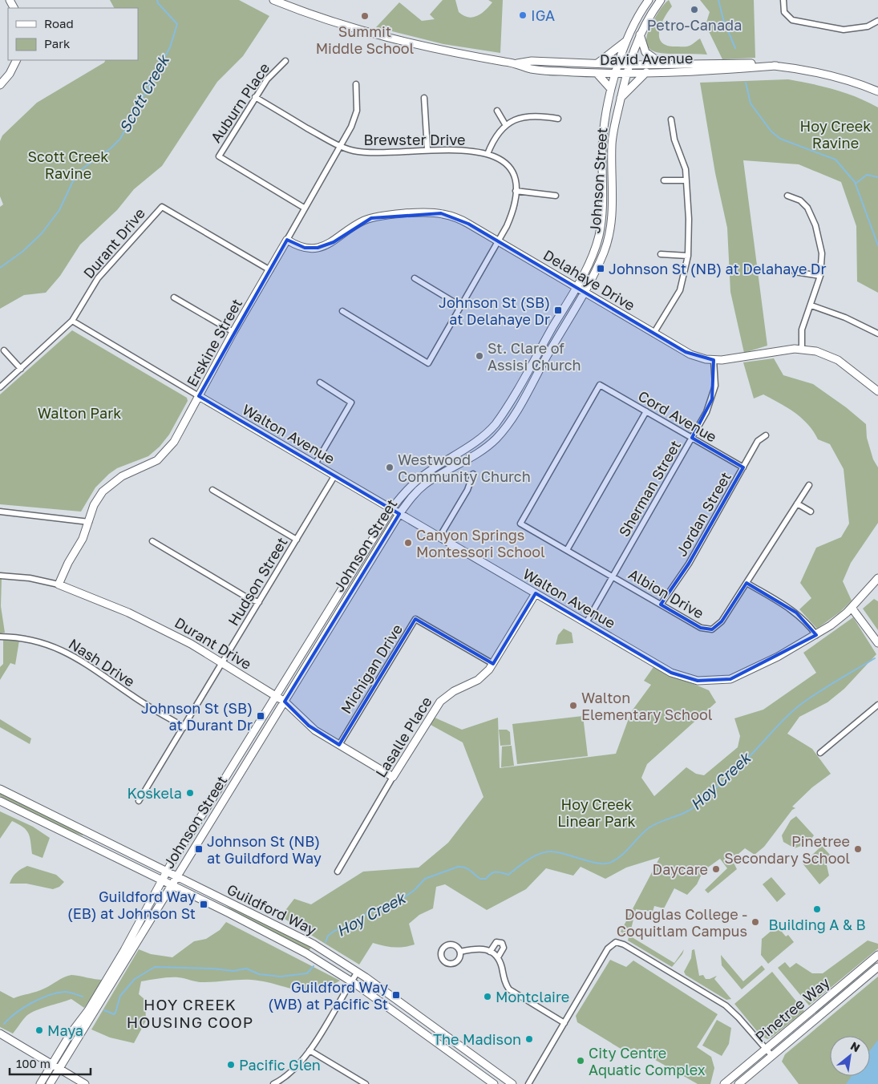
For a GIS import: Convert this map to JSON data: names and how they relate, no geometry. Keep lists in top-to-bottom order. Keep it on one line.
{"streets":{"main road":["David Avenue","Johnson Street","Durant Drive","Delahaye Drive","Erskine Street","Walton Avenue","Lasalle Place","Guildford Way","Pinetree Way"],"street":["Auburn Place","Brewster Drive","Cord Avenue","Sherman Street","Jordan Street","Hudson Street","Albion Drive","Nash Drive","Michigan Drive"]},"crossings":[["David Avenue","Johnson Street"],["Auburn Place","Brewster Drive"],["Auburn Place","Erskine Street"],["Brewster Drive","Delahaye Drive"],["Brewster Drive","Erskine Street"],["Johnson Street","Durant Drive"],["Johnson Street","Delahaye Drive"],["Johnson Street","Walton Avenue"],["Johnson Street","Guildford Way"],["Durant Drive","Erskine Street"],["Durant Drive","Walton Avenue"],["Durant Drive","Hudson Street"],["Durant Drive","Michigan Drive"],["Durant Drive","Lasalle Place"],["Delahaye Drive","Erskine Street"],["Delahaye Drive","Sherman Street"],["Erskine Street","Walton Avenue"],["Cord Avenue","Sherman Street"],["Cord Avenue","Jordan Street"],["Cord Avenue","Albion Drive"],["Walton Avenue","Sherman Street"],["Walton Avenue","Hudson Street"],["Walton Avenue","Lasalle Place"],["Sherman Street","Albion Drive"],["Jordan Street","Albion Drive"],["Hudson Street","Nash Drive"],["Michigan Drive","Lasalle Place"]],"districts":["HOY CREEK HOUSING COOP"],"water":["Scott Creek","Hoy Creek"],"parks":["Hoy Creek Ravine","Scott Creek Ravine","Walton Park","Hoy Creek Linear Park"],"places":{"other":["Petro-Canada","IGA","Summit Middle School","St. Clare of Assisi Church","Westwood Community Church","Canyon Springs Montessori School","Walton Elementary School","Koskela","Pinetree Secondary School","Daycare","Building A & B","Douglas College - Coquitlam Campus","Montclaire","Maya","The Madison","City Centre Aquatic Complex","Pacific Glen"],"transit":["Johnson St (NB) at Delahaye Dr","Johnson St (SB) at Delahaye Dr","Johnson St (SB) at Durant Dr","Johnson St (NB) at Guildford Way","Guildford Way (EB) at Johnson St","Guildford Way (WB) at Pacific St"]},"legend":["Road","Park"],"scale_bar":"100 m","north":"top right"}
